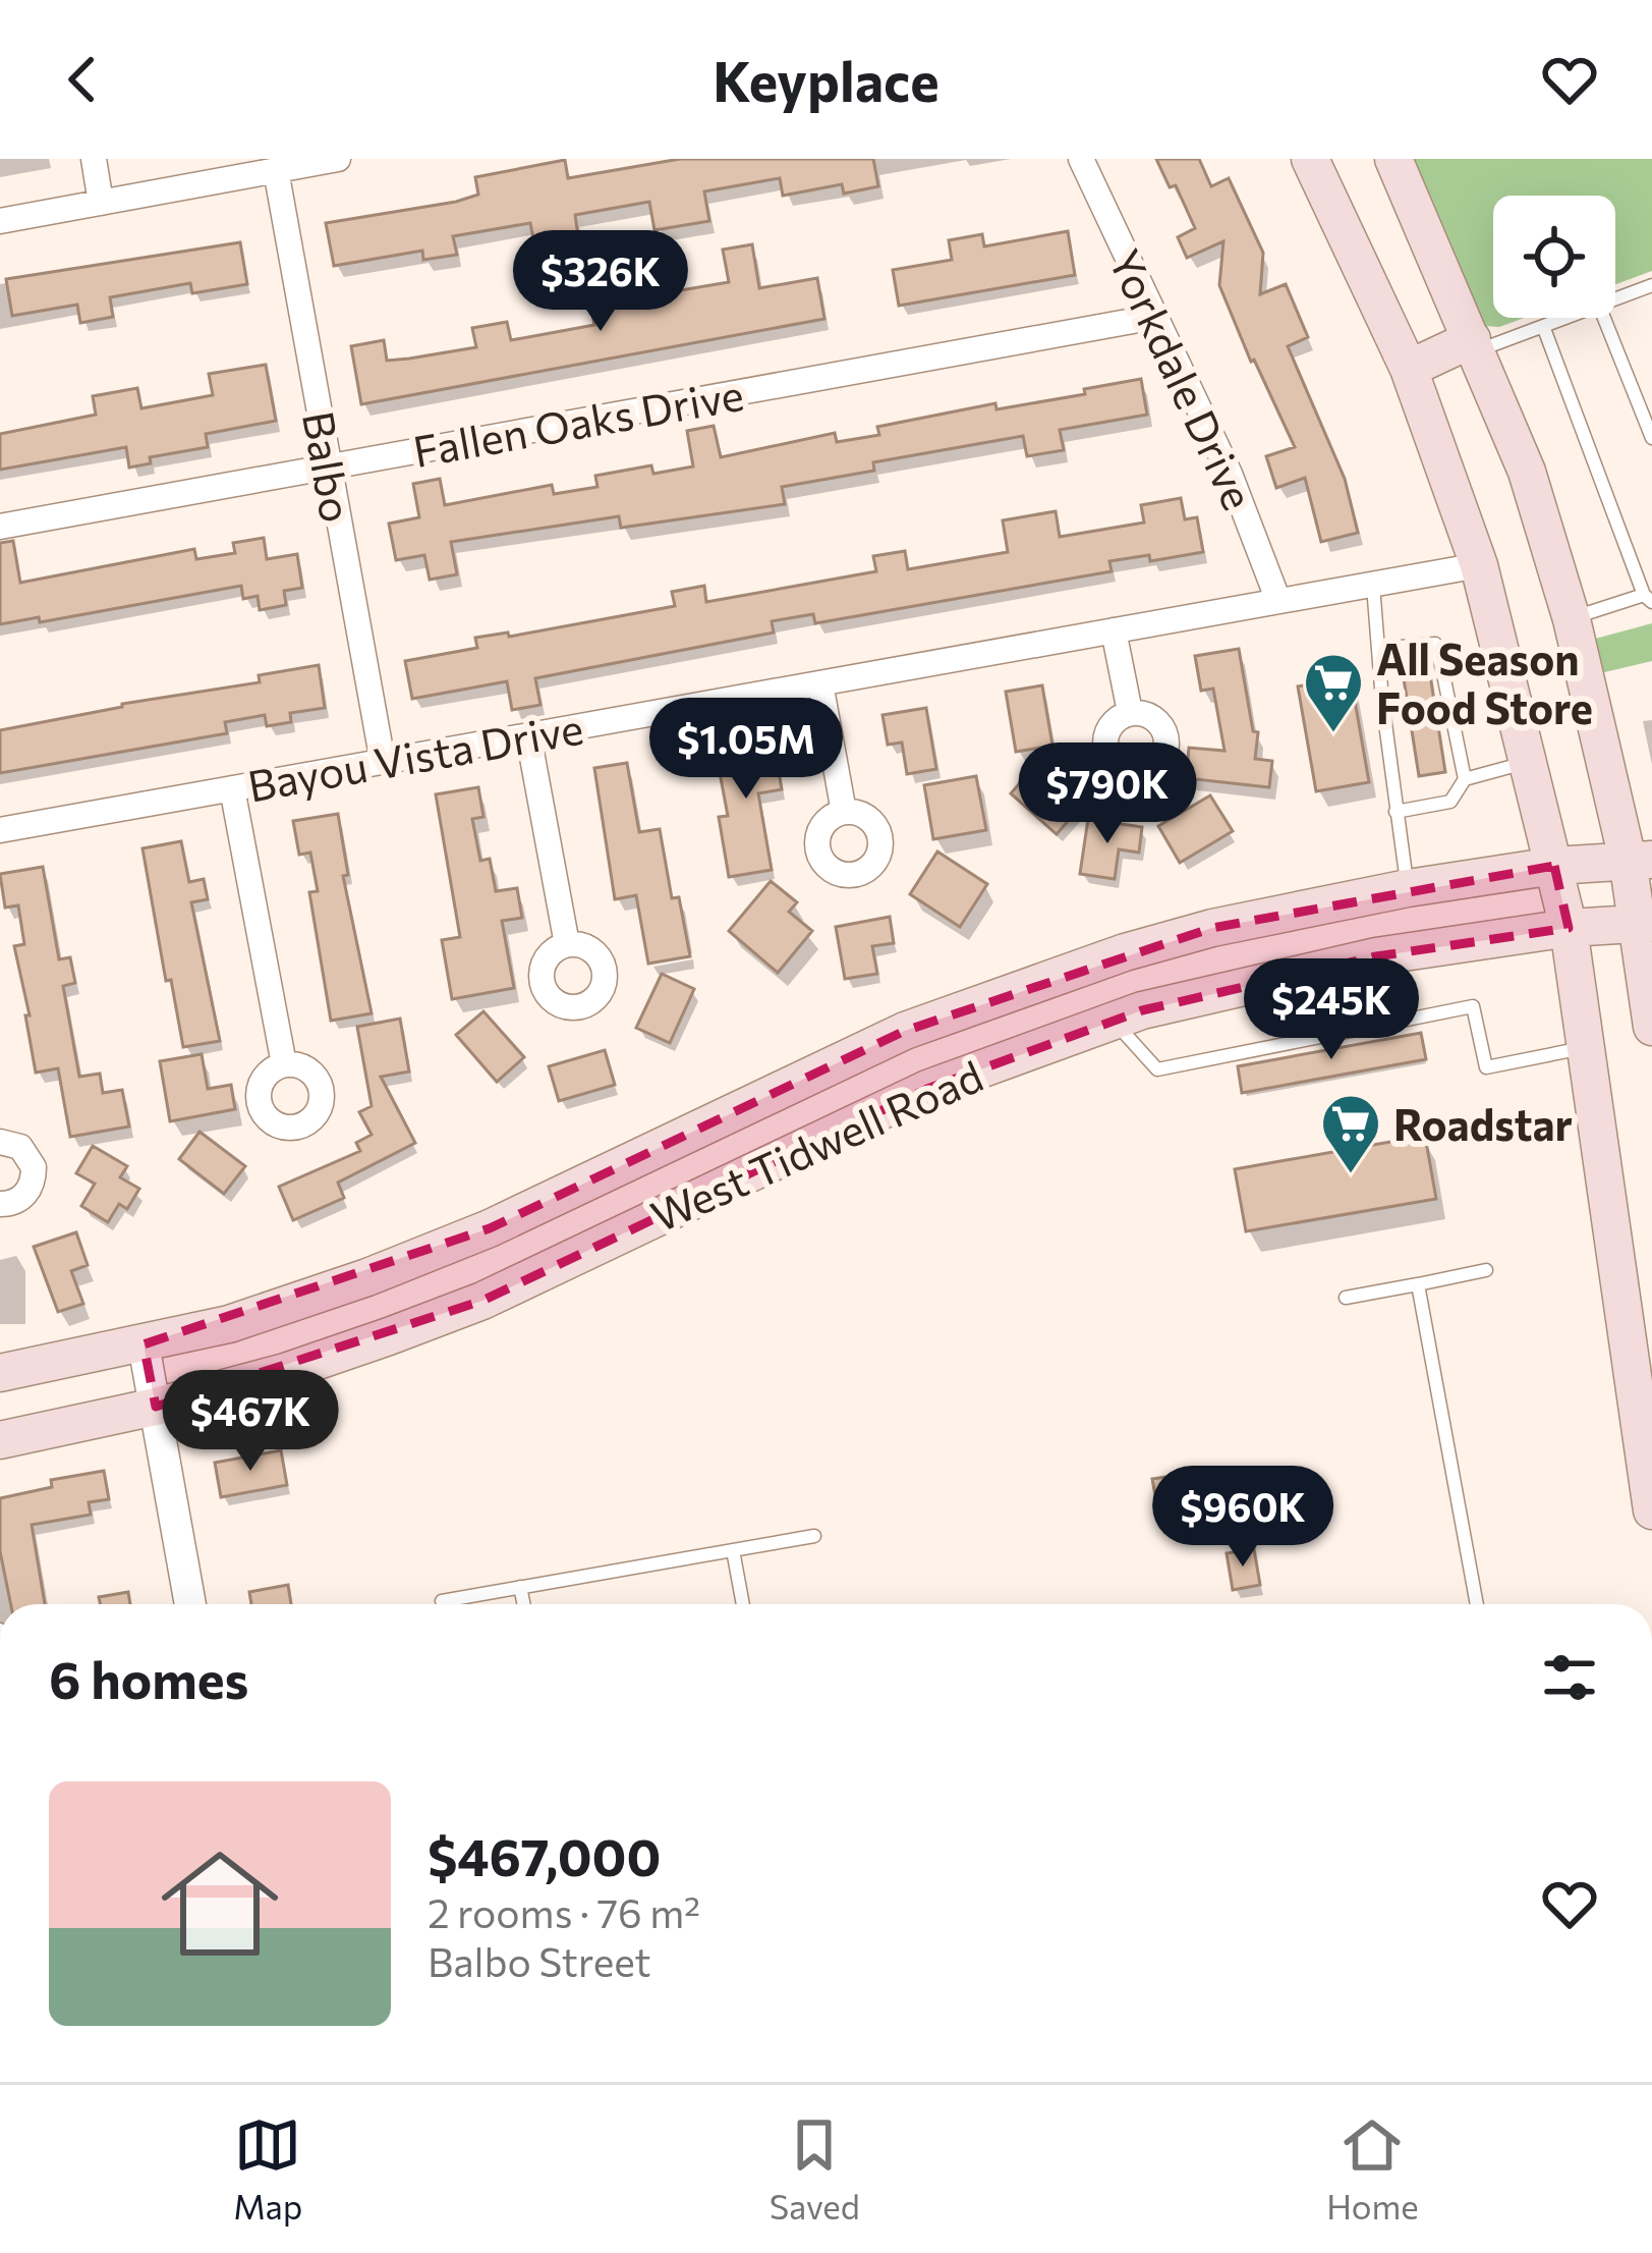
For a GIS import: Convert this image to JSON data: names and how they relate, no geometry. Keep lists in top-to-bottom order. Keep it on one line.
{"streets":{"main road":["West Tidwell Road"],"street":["Yorkdale Drive","Fallen Oaks Drive","Balbo","Bayou Vista Drive"]},"crossings":[["Yorkdale Drive","Fallen Oaks Drive"],["Yorkdale Drive","Bayou Vista Drive"],["Fallen Oaks Drive","Balbo"],["Balbo","Bayou Vista Drive"]],"places":{"supermarket":["All Season Food Store","Roadstar"]},"page":{"header":"Keyplace","price":["$326K","$1.05M","$790K","$245K","$467K","$960K"],"heading":"6 homes","list":[{"name":"$467,000","note":"2 rooms · 76 m² · Balbo Street"}],"tabs":["Map","Saved","Home"]}}
